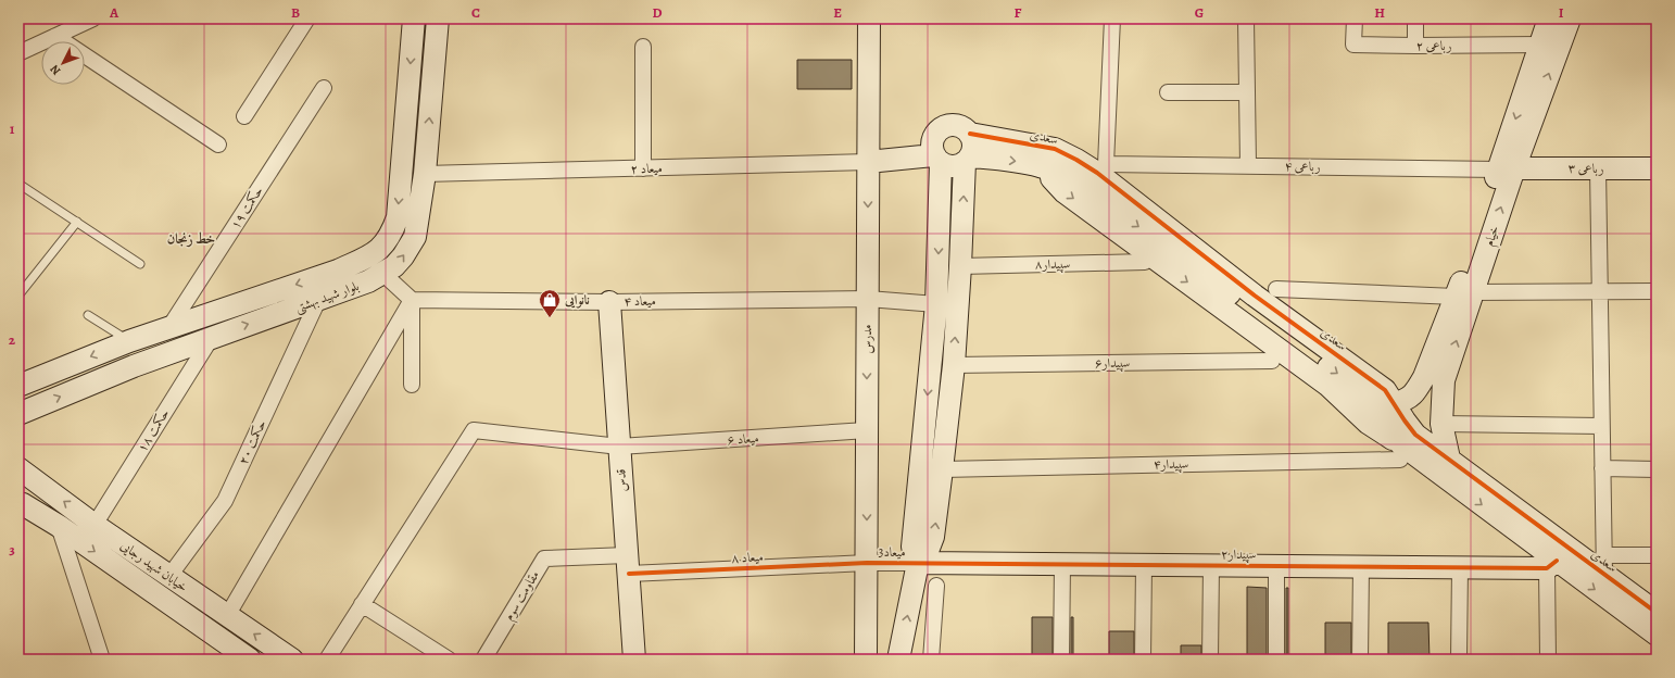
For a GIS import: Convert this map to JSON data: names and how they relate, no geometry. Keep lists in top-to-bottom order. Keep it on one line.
{"streets":{"street":["رباعی ۲","سعدی","رباعی ۴","میعاد ۲","رباعی ۳","حکمت ۱۹","خیام","سپیدار۸","بلوار شهید بهشتی","میعاد ۴","مدرس","سپیدار۶","حکمت ۱۸","میعاد ۶","حکمت ۲۰","سپیدار۴","قدس","میعاد3","سپیدار۲","میعاد ۸","خیابان شهید رجایی","مقاومت سوم"]},"crossings":[["رباعی ۲","خیام"],["سعدی","خیام"],["سعدی","سپیدار۴"],["سعدی","سپیدار۲"],["رباعی ۴","رباعی ۳"],["رباعی ۴","خیام"],["میعاد ۲","بلوار شهید بهشتی"],["میعاد ۲","مدرس"],["رباعی ۳","خیام"],["حکمت ۱۹","بلوار شهید بهشتی"],["بلوار شهید بهشتی","حکمت ۱۸"],["بلوار شهید بهشتی","حکمت ۲۰"],["میعاد ۴","مدرس"],["میعاد ۴","قدس"],["مدرس","میعاد ۶"],["مدرس","میعاد3"],["مدرس","میعاد ۸"],["حکمت ۱۸","خیابان شهید رجایی"],["میعاد ۶","قدس"],["حکمت ۲۰","خیابان شهید رجایی"],["قدس","میعاد ۸"],["قدس","مقاومت سوم"],["میعاد3","سپیدار۲"],["میعاد3","میعاد ۸"],["میعاد ۸","مقاومت سوم"]],"districts":["خط زنجان"],"places":{"shop":["نانوایی"]},"north":"bottom left","grid":{"columns":["A","B","C","D","E","F","G","H","I"],"rows":["1","2","3"]}}
